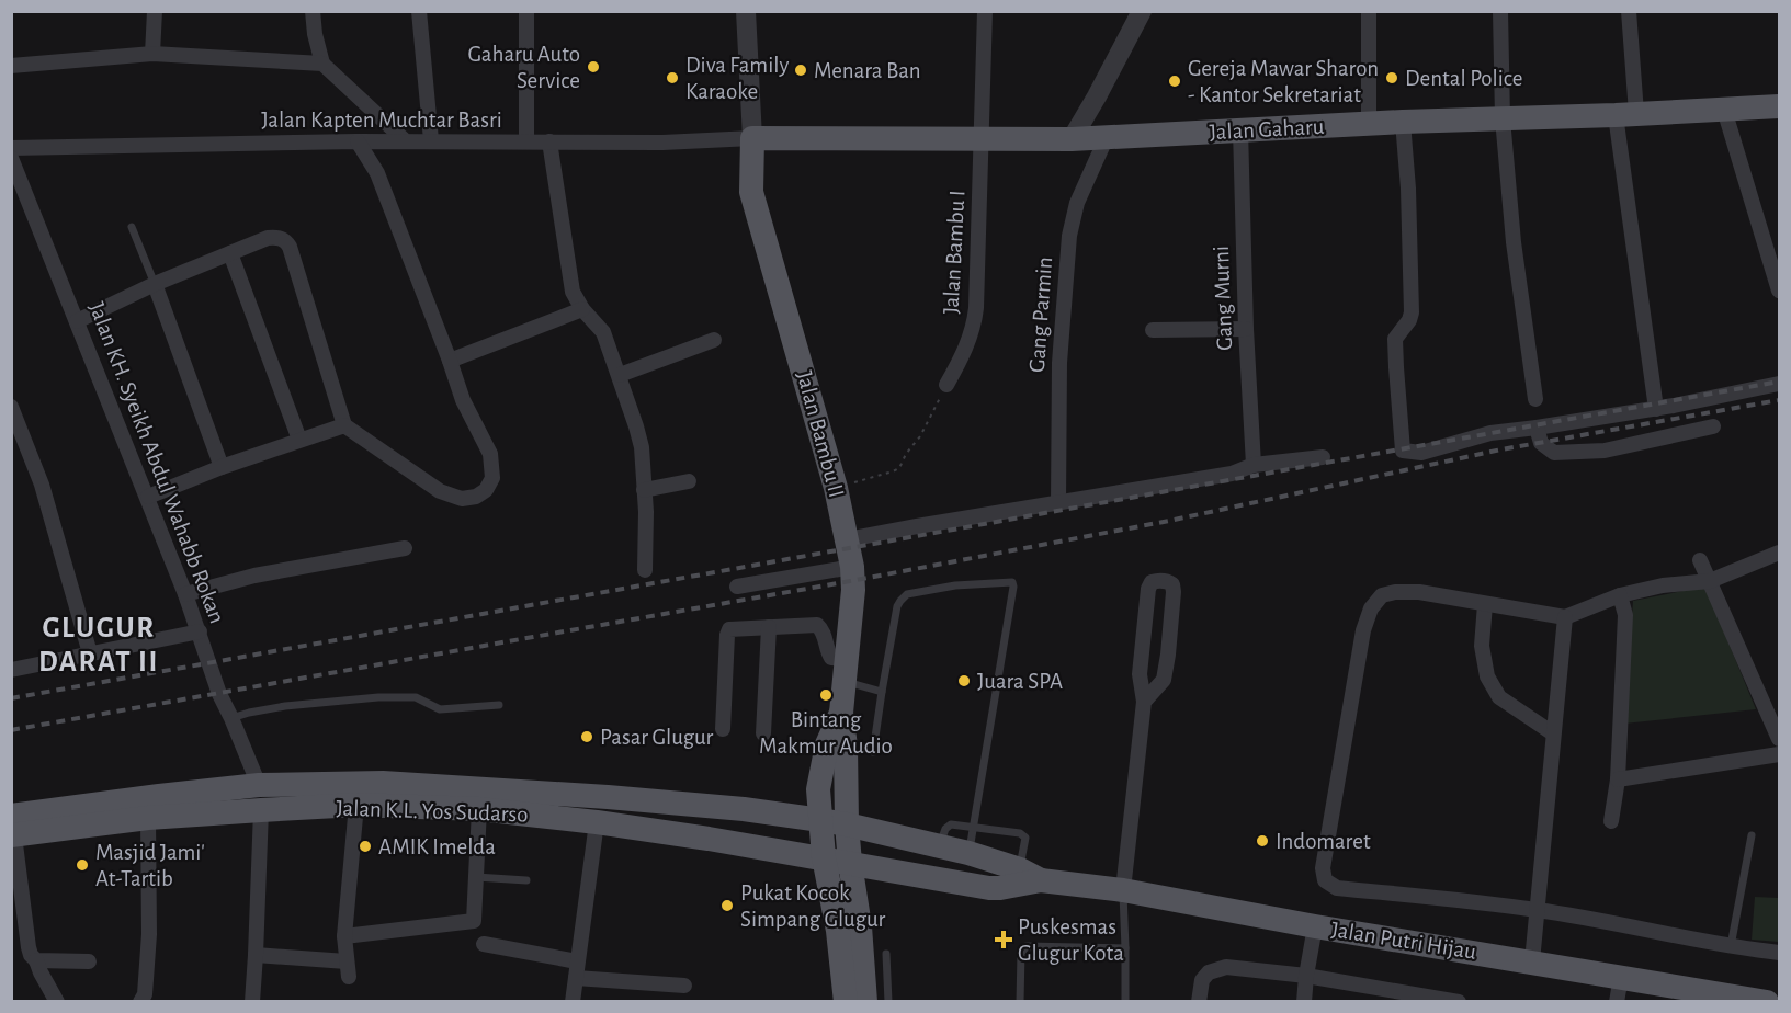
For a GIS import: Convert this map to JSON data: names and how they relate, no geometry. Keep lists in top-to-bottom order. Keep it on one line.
{"streets":{"main road":["Jalan Gaharu","Jalan Bambu II","Jalan K.L. Yos Sudarso","Jalan Putri Hijau"],"street":["Jalan Kapten Muchtar Basri","Jalan Bambu I","Gang Murni","Gang Parmin","Jalan KH. Syeikh Abdul Wahabb Rokan"]},"crossings":[["Jalan Kapten Muchtar Basri","Jalan Gaharu"],["Jalan Kapten Muchtar Basri","Jalan Bambu II"],["Jalan Gaharu","Jalan Bambu I"],["Jalan Gaharu","Gang Murni"],["Jalan Gaharu","Gang Parmin"],["Jalan Gaharu","Jalan Bambu II"],["Jalan Bambu II","Jalan K.L. Yos Sudarso"],["Jalan KH. Syeikh Abdul Wahabb Rokan","Jalan K.L. Yos Sudarso"],["Jalan K.L. Yos Sudarso","Jalan Putri Hijau"]],"districts":["GLUGUR DARAT II"],"places":{"other":["Gaharu Auto Service","Menara Ban","Diva Family Karaoke","Dental Police","Gereja Mawar Sharon - Kantor Sekretariat","Juara SPA","Bintang Makmur Audio","Pasar Glugur","Indomaret","AMIK Imelda","Masjid Jami' At-Tartib","Pukat Kocok Simpang Glugur"],"health":["Puskesmas Glugur Kota"]}}
